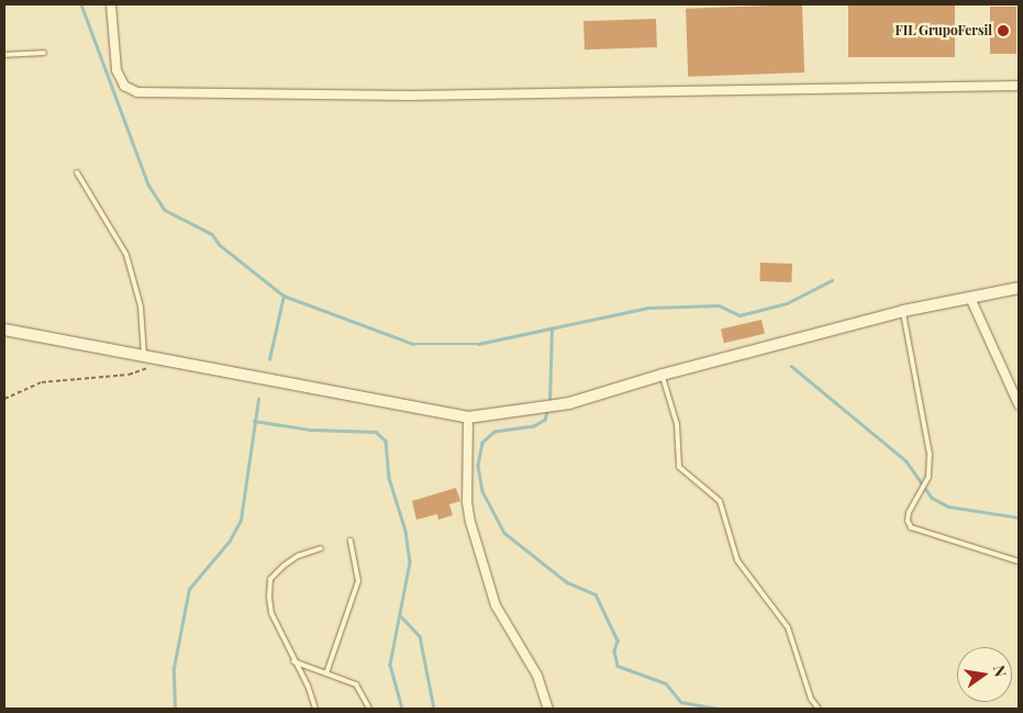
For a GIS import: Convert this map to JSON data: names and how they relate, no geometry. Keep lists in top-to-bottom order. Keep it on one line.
{"places":["FIL GrupoFersil"],"north":"right"}
